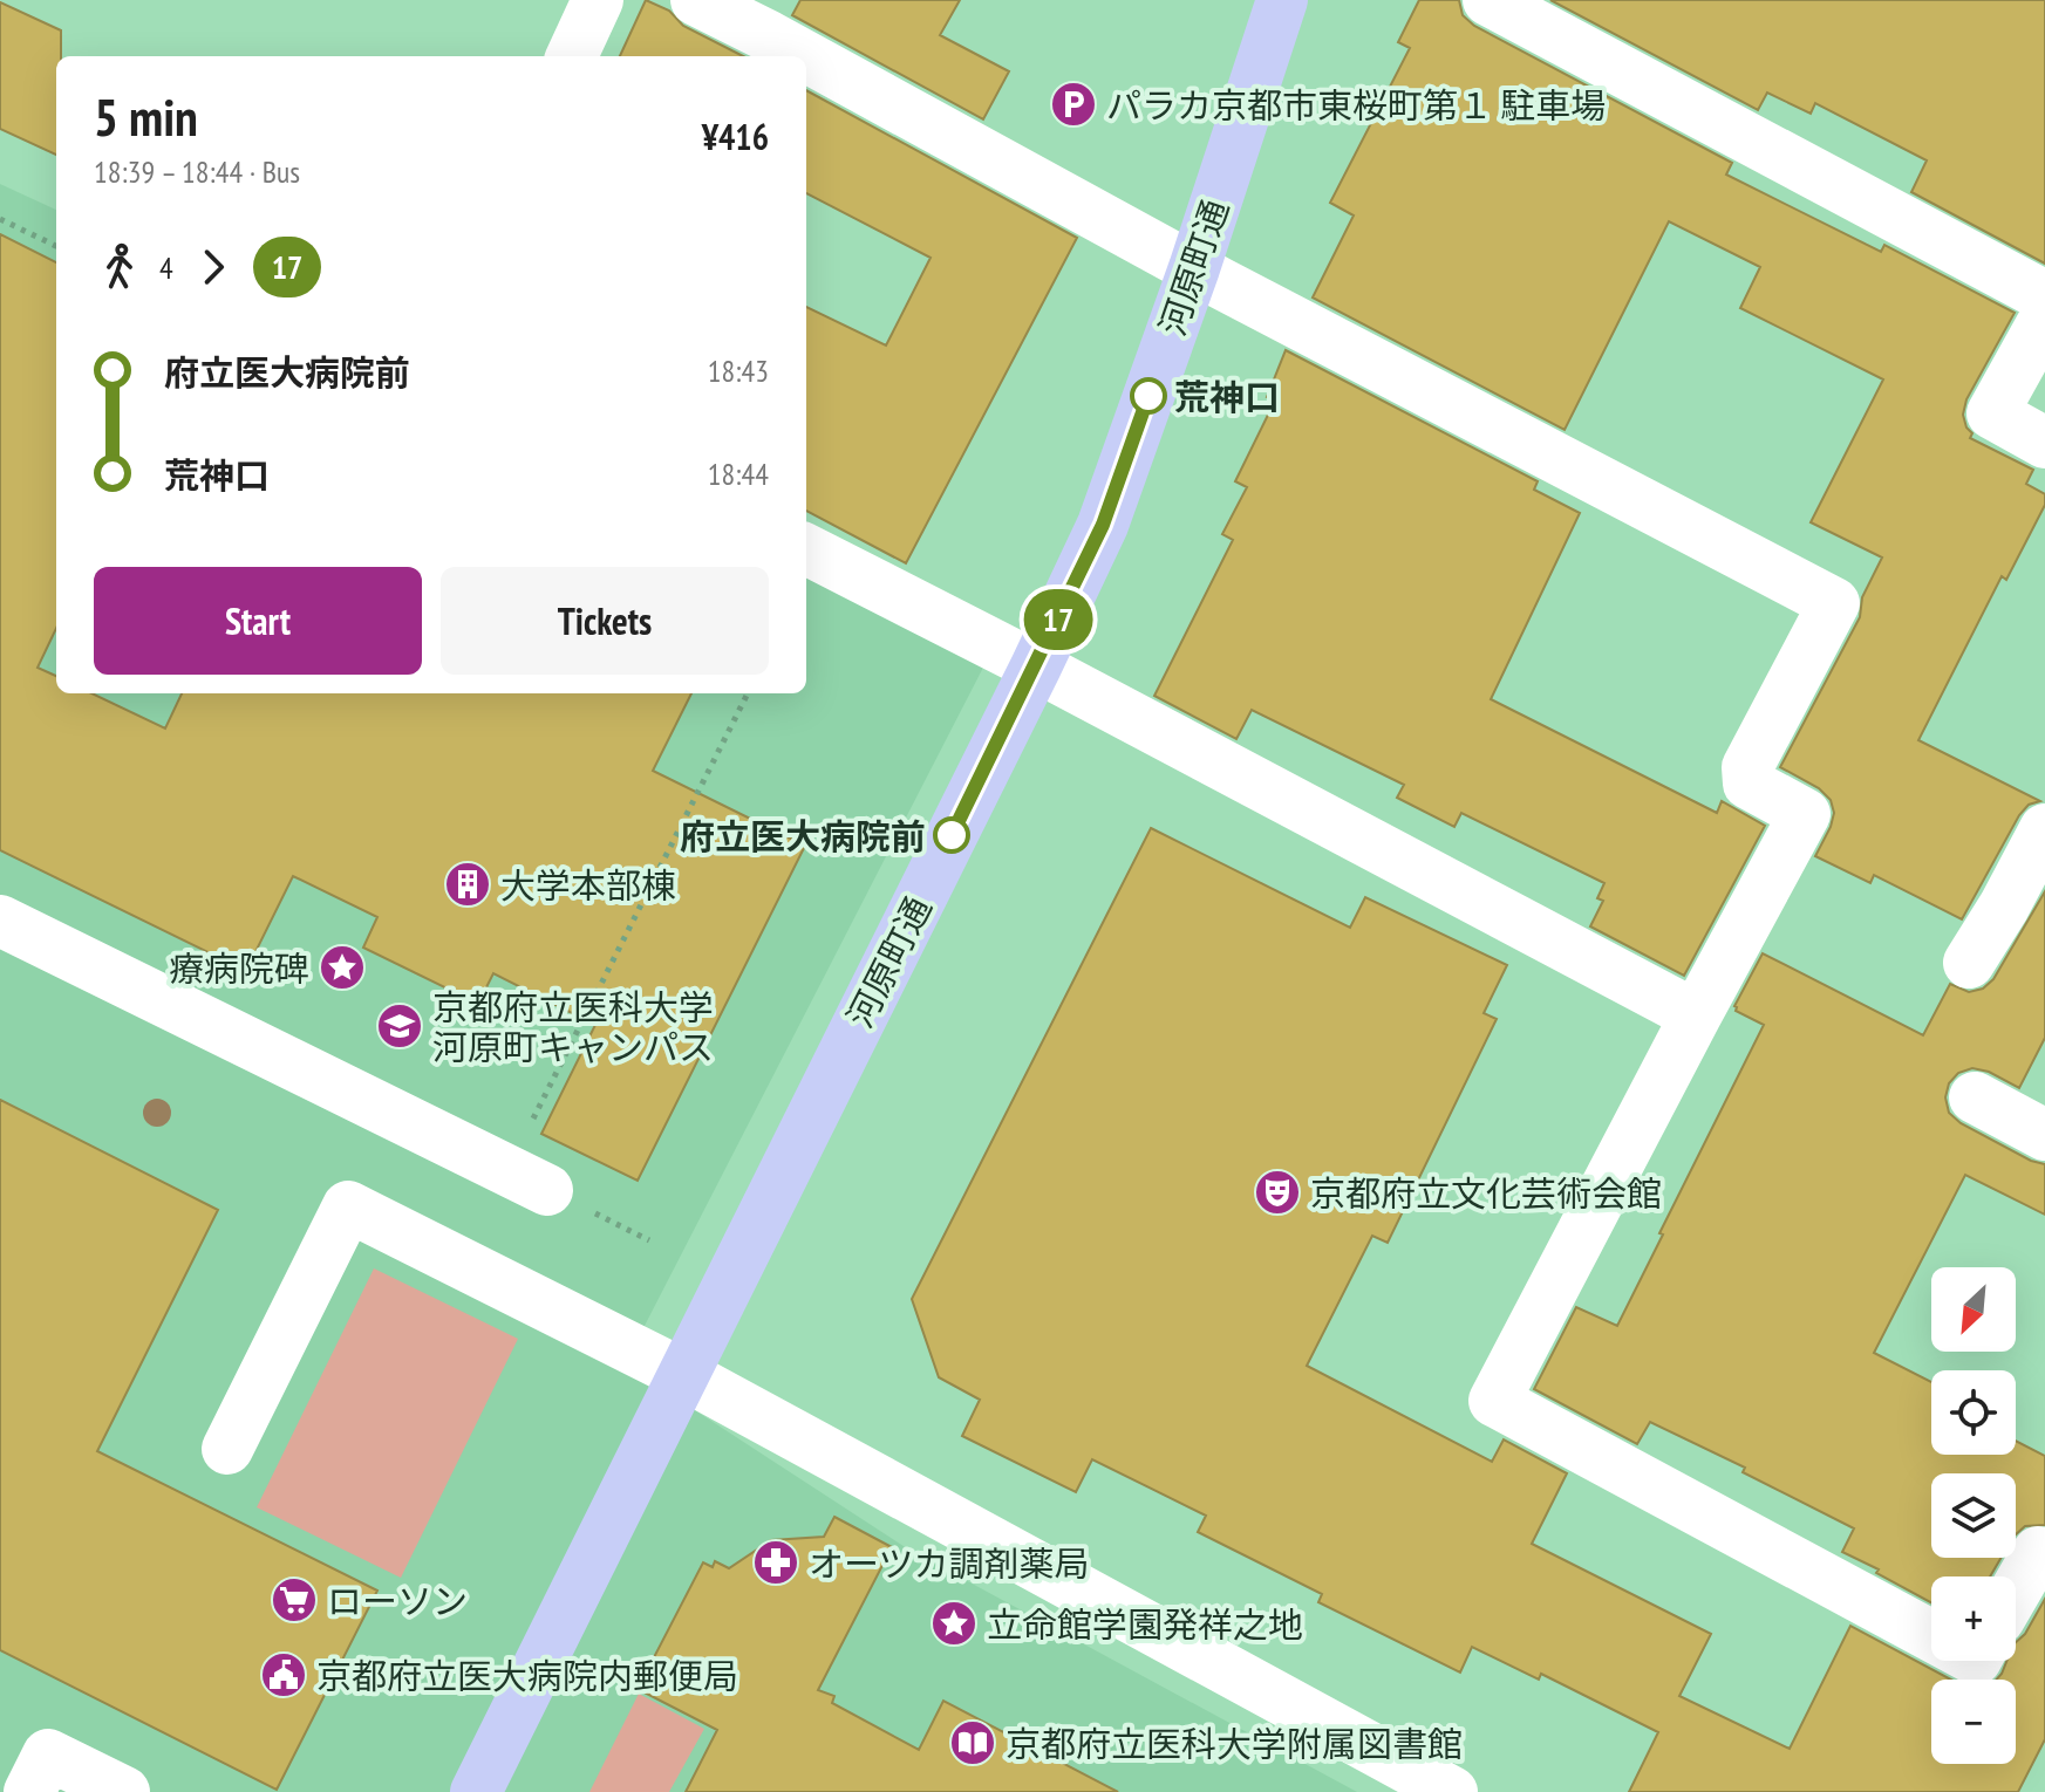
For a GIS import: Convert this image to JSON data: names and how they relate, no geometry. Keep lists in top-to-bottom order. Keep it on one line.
{"streets":{"main road":["河原町通"]},"places":{"parking":["パラカ京都市東桜町第１ 駐車場"],"other":["荒神口","府立医大病院前"],"building":["大学本部棟"],"place":["療病院碑","立命館学園発祥之地"],"school or university":["京都府立医科大学 河原町キャンパス"],"theatre":["京都府立文化芸術会館"],"pharmacy":["オーツカ調剤薬局"],"supermarket":["ローソン"],"public building":["京都府立医大病院内郵便局"],"library":["京都府立医科大学附属図書館"]},"lines":["bus line 17"],"north":"bottom left","page":{"on_map":"17","heading":["5 min","18:39 – 18:44 · Bus","¥416"],"legs":["4","17"],"list":[{"name":"府立医大病院前","value":"18:43"},{"name":"荒神口","value":"18:44"}],"buttons":["Start","Tickets"],"map_buttons":["+","−"]}}
